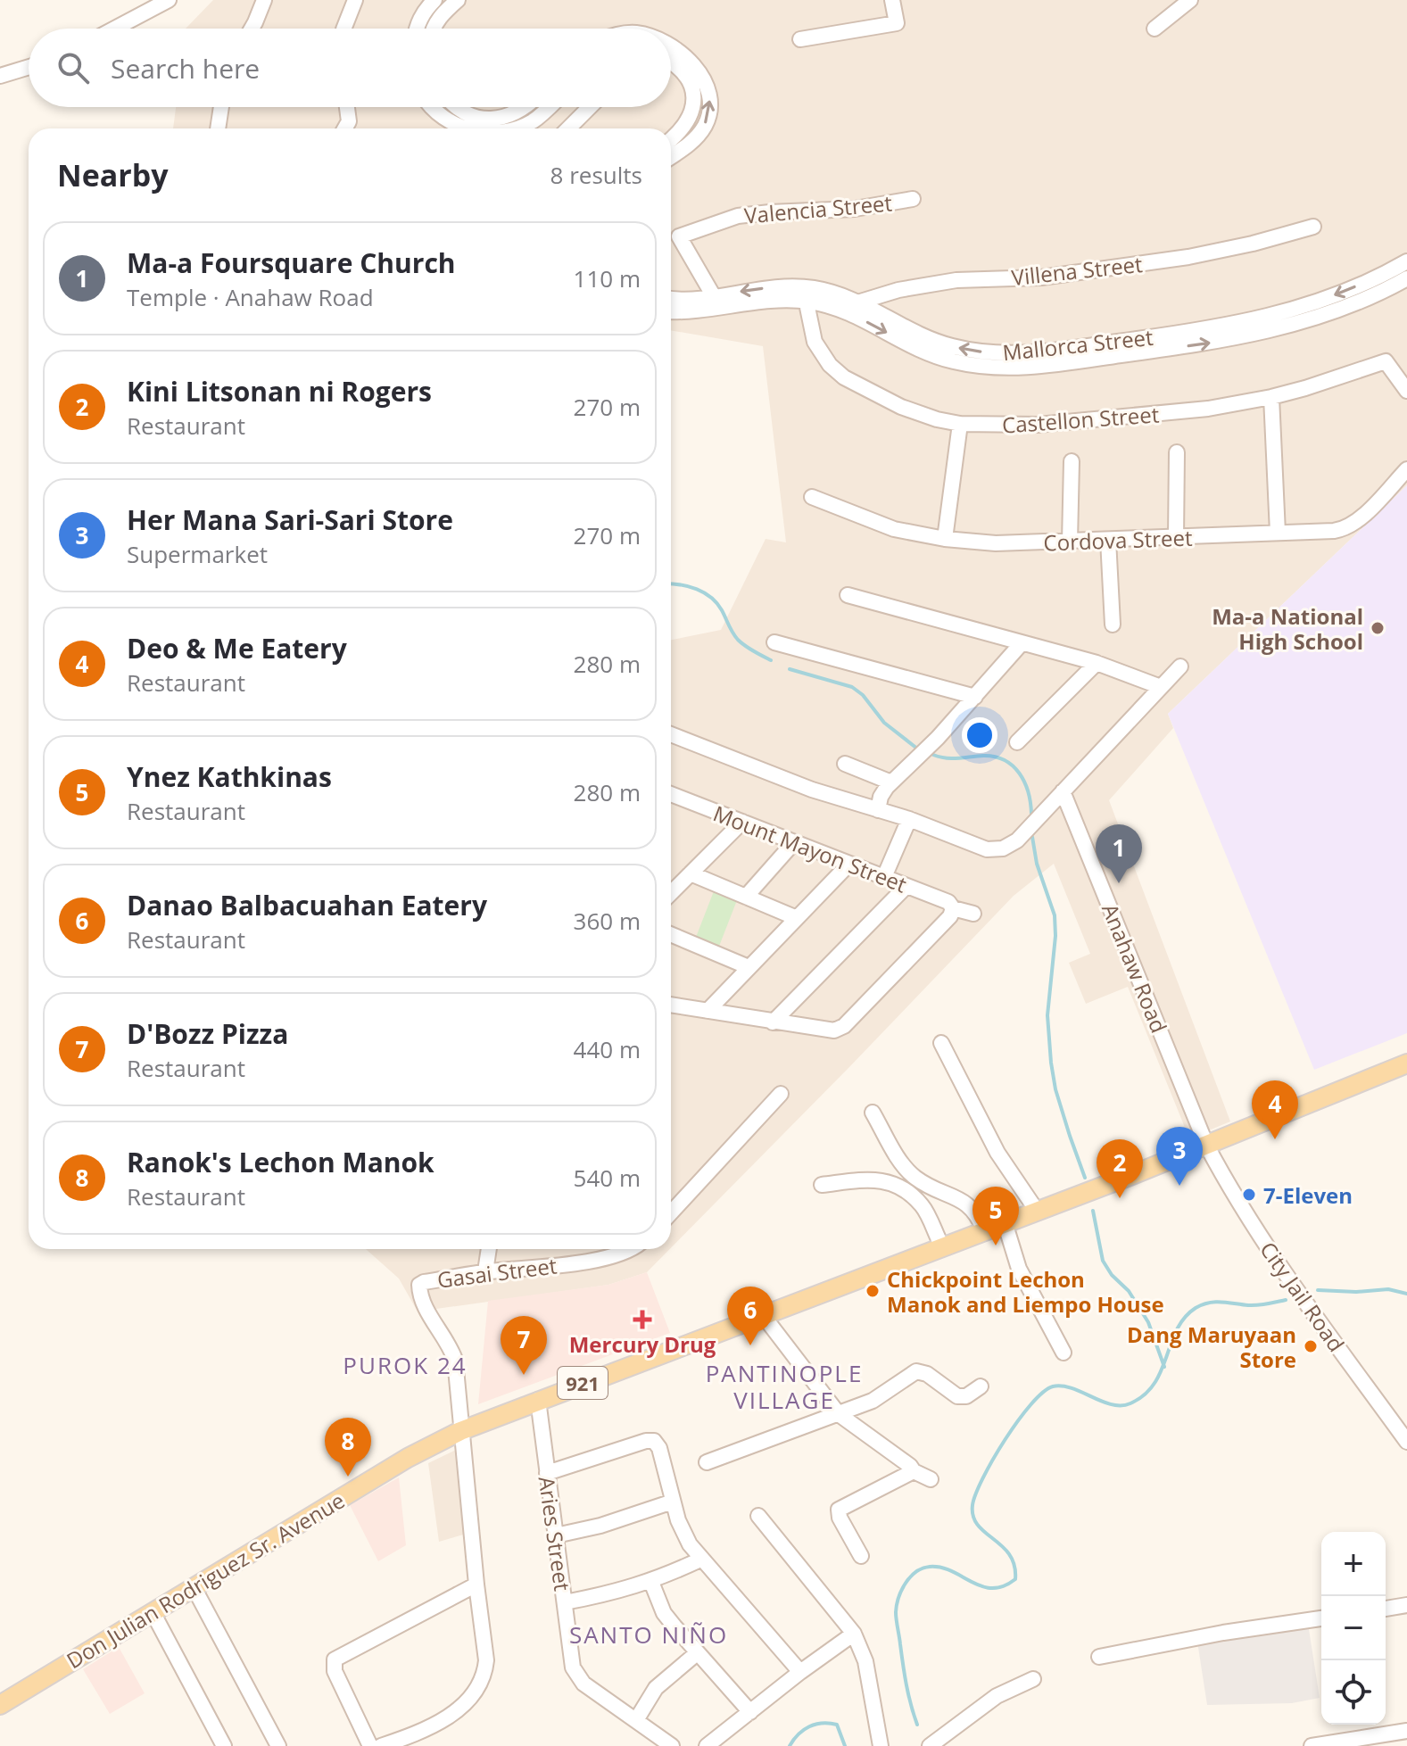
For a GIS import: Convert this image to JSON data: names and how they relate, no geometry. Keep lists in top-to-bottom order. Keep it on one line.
{"streets":{"main road":["921","Don Julian Rodriguez Sr. Avenue"],"street":["Valencia Street","Villena Street","Mallorca Street","Castellon Street","Cordova Street","Mount Mayon Street","Anahaw Road","Gasai Street","City Jail Road","Aries Street"]},"crossings":[["Valencia Street","Mallorca Street"],["Villena Street","Mallorca Street"],["Mallorca Street","Castellon Street"],["Anahaw Road","City Jail Road"],["Anahaw Road","Don Julian Rodriguez Sr. Avenue"],["Gasai Street","Don Julian Rodriguez Sr. Avenue"],["City Jail Road","Don Julian Rodriguez Sr. Avenue"],["Aries Street","Don Julian Rodriguez Sr. Avenue"]],"districts":["PUROK 24","PANTINOPLE VILLAGE","SANTO NIÑO"],"places":{"other":["Ma-a National High School","7-Eleven","Chickpoint Lechon Manok and Liempo House","Dang Maruyaan Store"],"health":["Mercury Drug"]},"page":{"search":"Search here","heading":["Nearby","8 results"],"list":[{"mark":"1","name":"Ma-a Foursquare Church","note":"Temple · Anahaw Road","value":"110 m"},{"mark":"2","name":"Kini Litsonan ni Rogers","note":"Restaurant","value":"270 m"},{"mark":"3","name":"Her Mana Sari-Sari Store","note":"Supermarket","value":"270 m"},{"mark":"4","name":"Deo & Me Eatery","note":"Restaurant","value":"280 m"},{"mark":"5","name":"Ynez Kathkinas","note":"Restaurant","value":"280 m"},{"mark":"6","name":"Danao Balbacuahan Eatery","note":"Restaurant","value":"360 m"},{"mark":"7","name":"D'Bozz Pizza","note":"Restaurant","value":"440 m"},{"mark":"8","name":"Ranok's Lechon Manok","note":"Restaurant","value":"540 m"}],"pins":["1","4","3","2","5","6","7","8"],"map_buttons":["+","−"]}}
